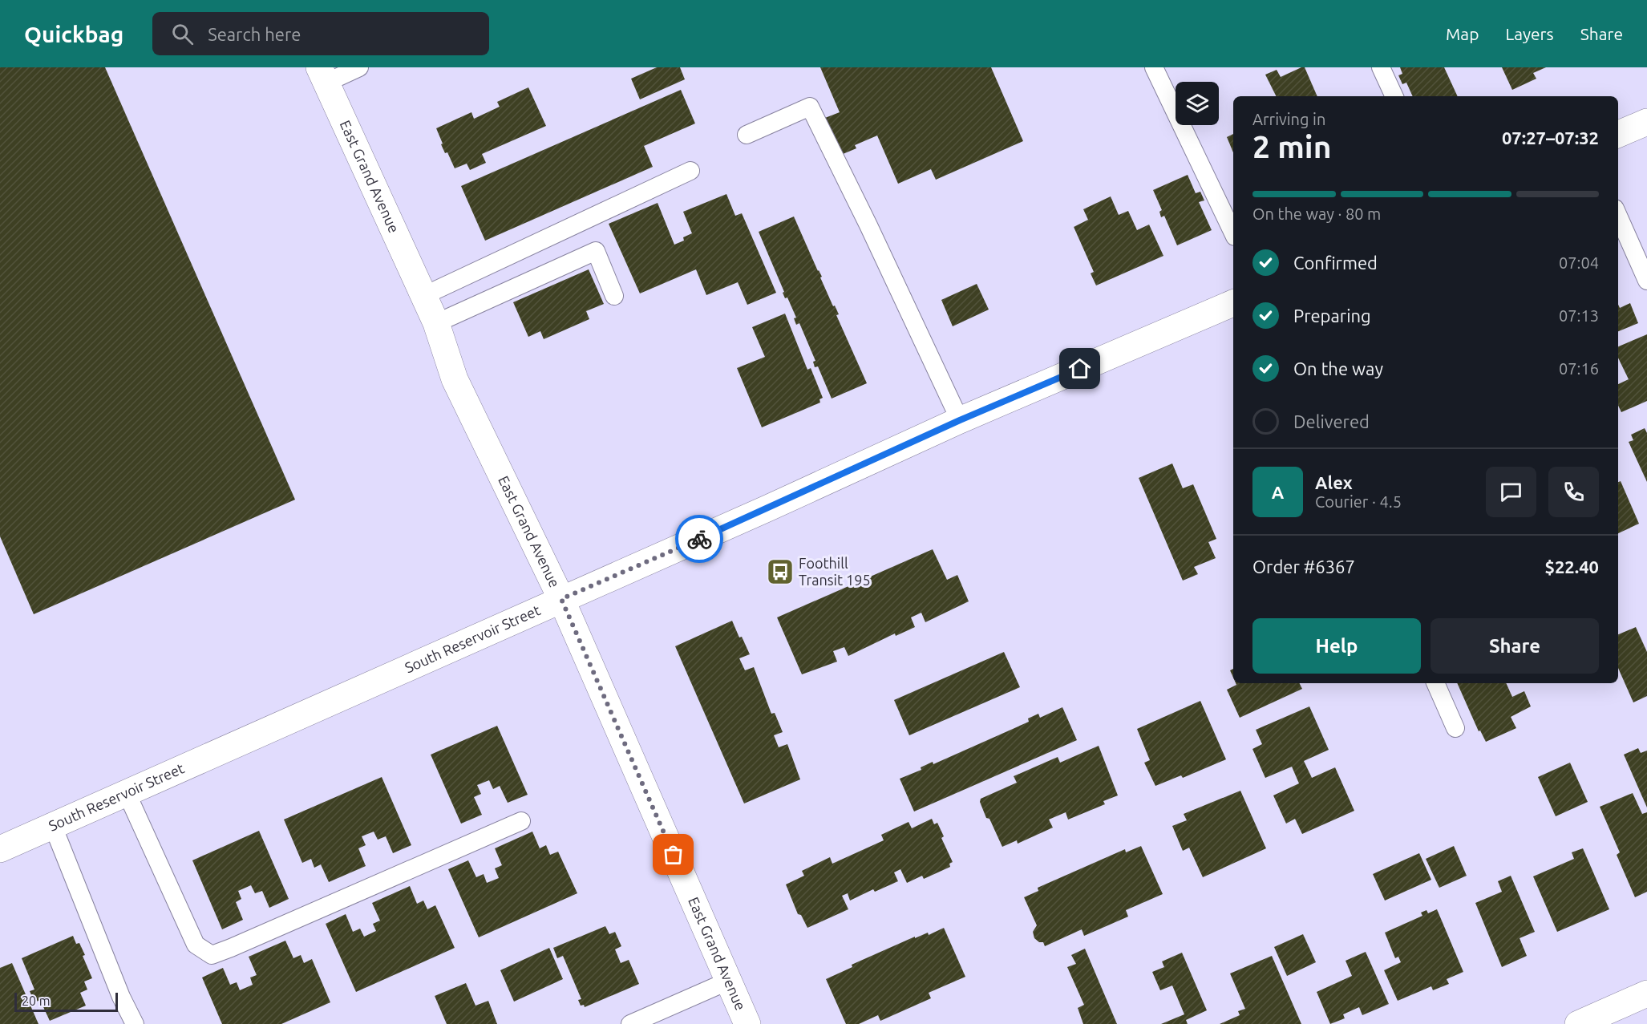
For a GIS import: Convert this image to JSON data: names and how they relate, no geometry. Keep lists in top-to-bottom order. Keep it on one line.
{"streets":{"main road":["East Grand Avenue","South Reservoir Street"]},"crossings":[["East Grand Avenue","South Reservoir Street"]],"places":{"bus stop":["Foothill Transit 195"]},"scale_bar":"20 m","page":{"header":"Quickbag","search":"Search here","nav":["Map","Layers","Share"],"heading":["2 min","Arriving in","07:27–07:32"],"panel":["Alex","Courier · 4.5","Order #6367","$22.40"],"bar":"On the way · 80 m","list":[["Confirmed","07:04"],["Preparing","07:13"],["On the way","07:16"],"Delivered"],"round":"A","buttons":["Help","Share"],"scale":"20 m"}}
